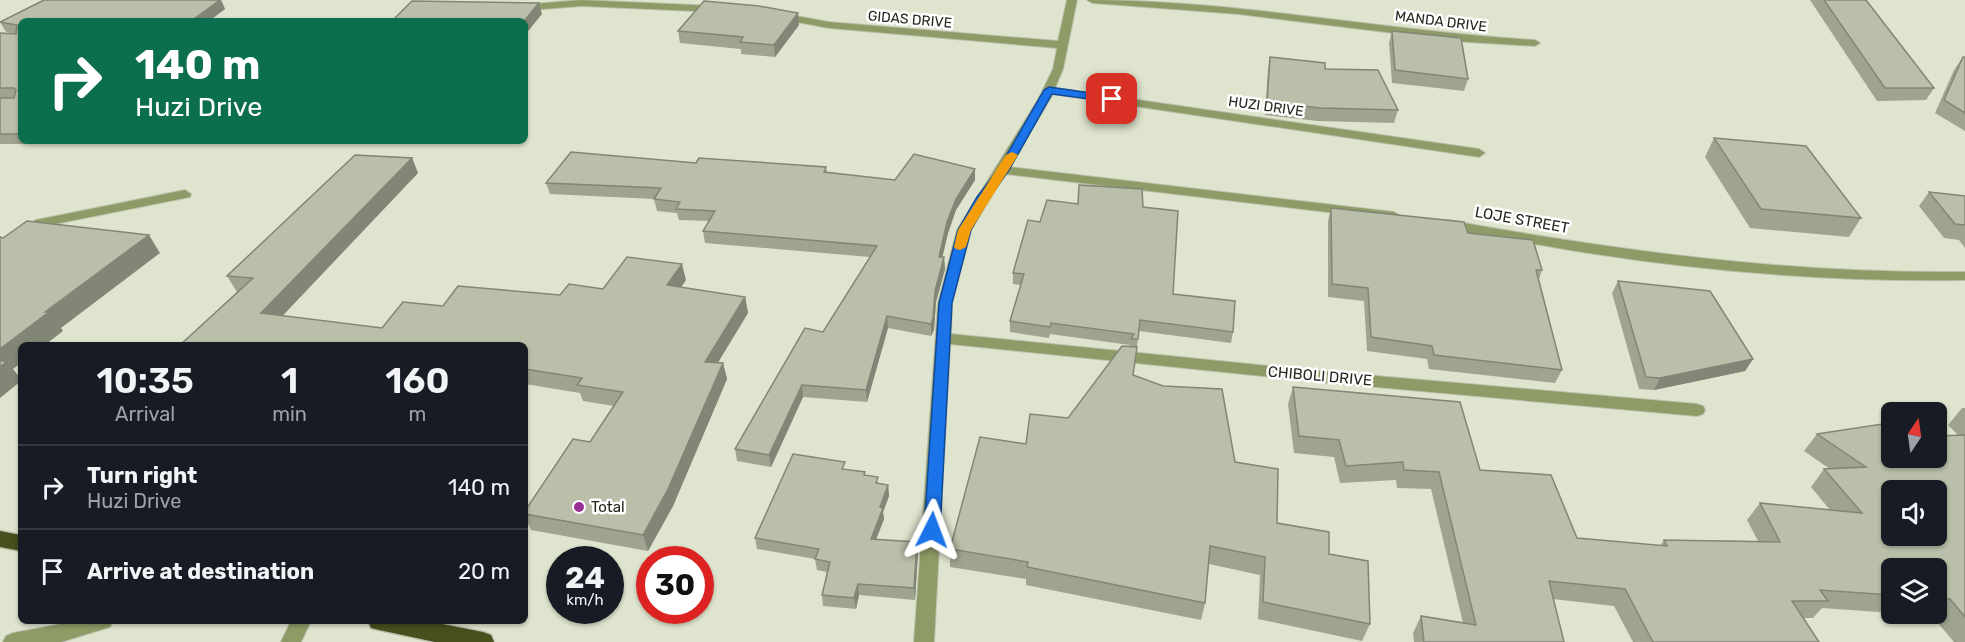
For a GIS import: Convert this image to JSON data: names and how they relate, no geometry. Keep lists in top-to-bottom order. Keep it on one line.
{"streets":{"street":["GIDAS DRIVE","MANDA DRIVE","HUZI DRIVE","LOJE STREET","CHIBOLI DRIVE"]},"places":["Total"],"north":"top","page":{"turn":["140 m","Huzi Drive"],"eta":["10:35","Arrival","1","min","160","m"],"list":[{"name":"Turn right","note":"Huzi Drive","value":"140 m"},{"name":"Arrive at destination","value":"20 m"}],"speed":"24 km/h","limit":"30"}}
